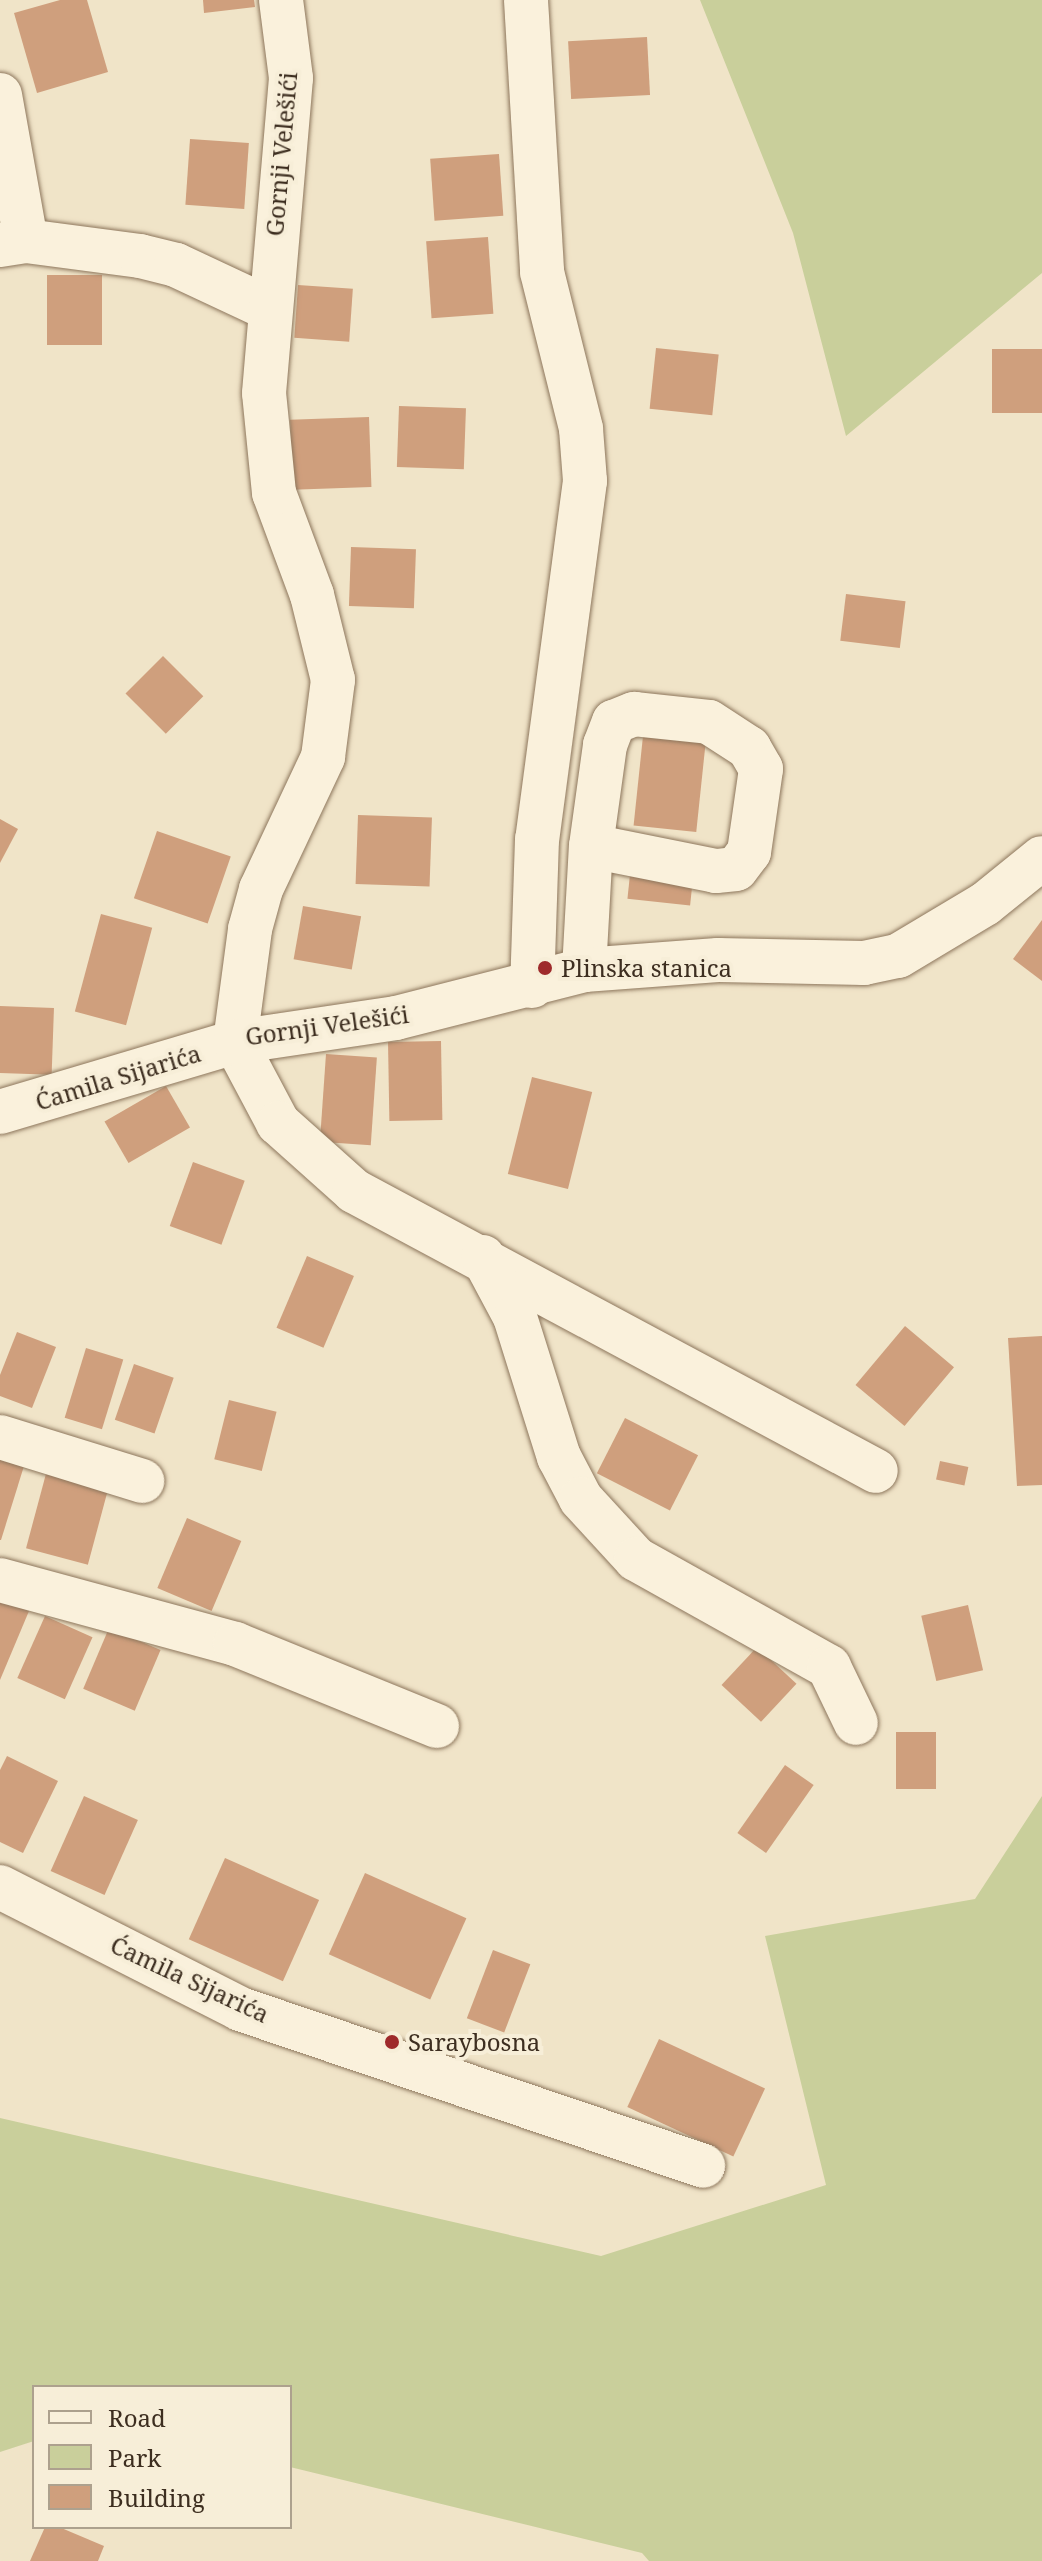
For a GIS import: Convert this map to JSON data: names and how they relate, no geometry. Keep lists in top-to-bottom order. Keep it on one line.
{"streets":{"street":["Gornji Velešići","Ćamila Sijarića"]},"crossings":[["Gornji Velešići","Ćamila Sijarića"]],"places":["Plinska stanica","Saraybosna"],"legend":["Road","Park","Building"]}
